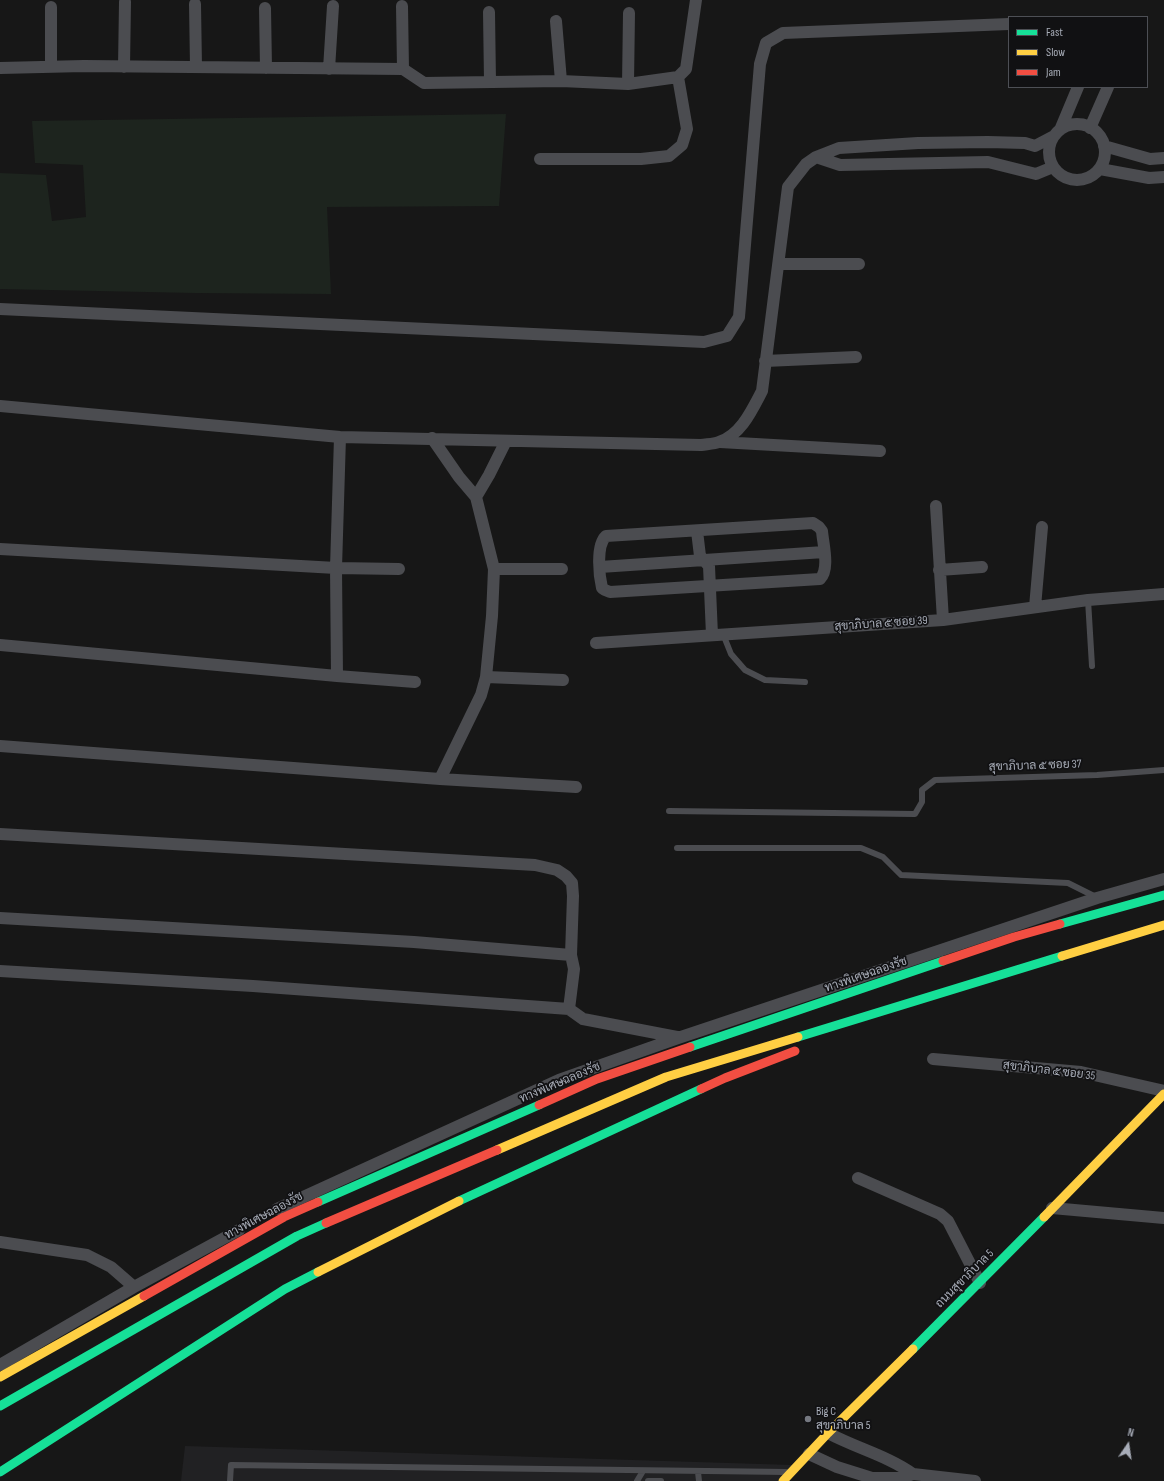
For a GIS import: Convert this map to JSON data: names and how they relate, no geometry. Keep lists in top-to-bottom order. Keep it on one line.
{"streets":{"main road":["ทางพิเศษฉลองรัช","ถนนสุขาภิบาล 5"],"street":["สุขาภิบาล ๕ ซอย 39","สุขาภิบาล ๕ ซอย 35"],"lane":["สุขาภิบาล ๕ ซอย 37"]},"crossings":[["สุขาภิบาล ๕ ซอย 35","ถนนสุขาภิบาล 5"]],"places":["Big C สุขาภิบาล 5"],"legend":["Fast","Slow","Jam"],"north":"top"}
